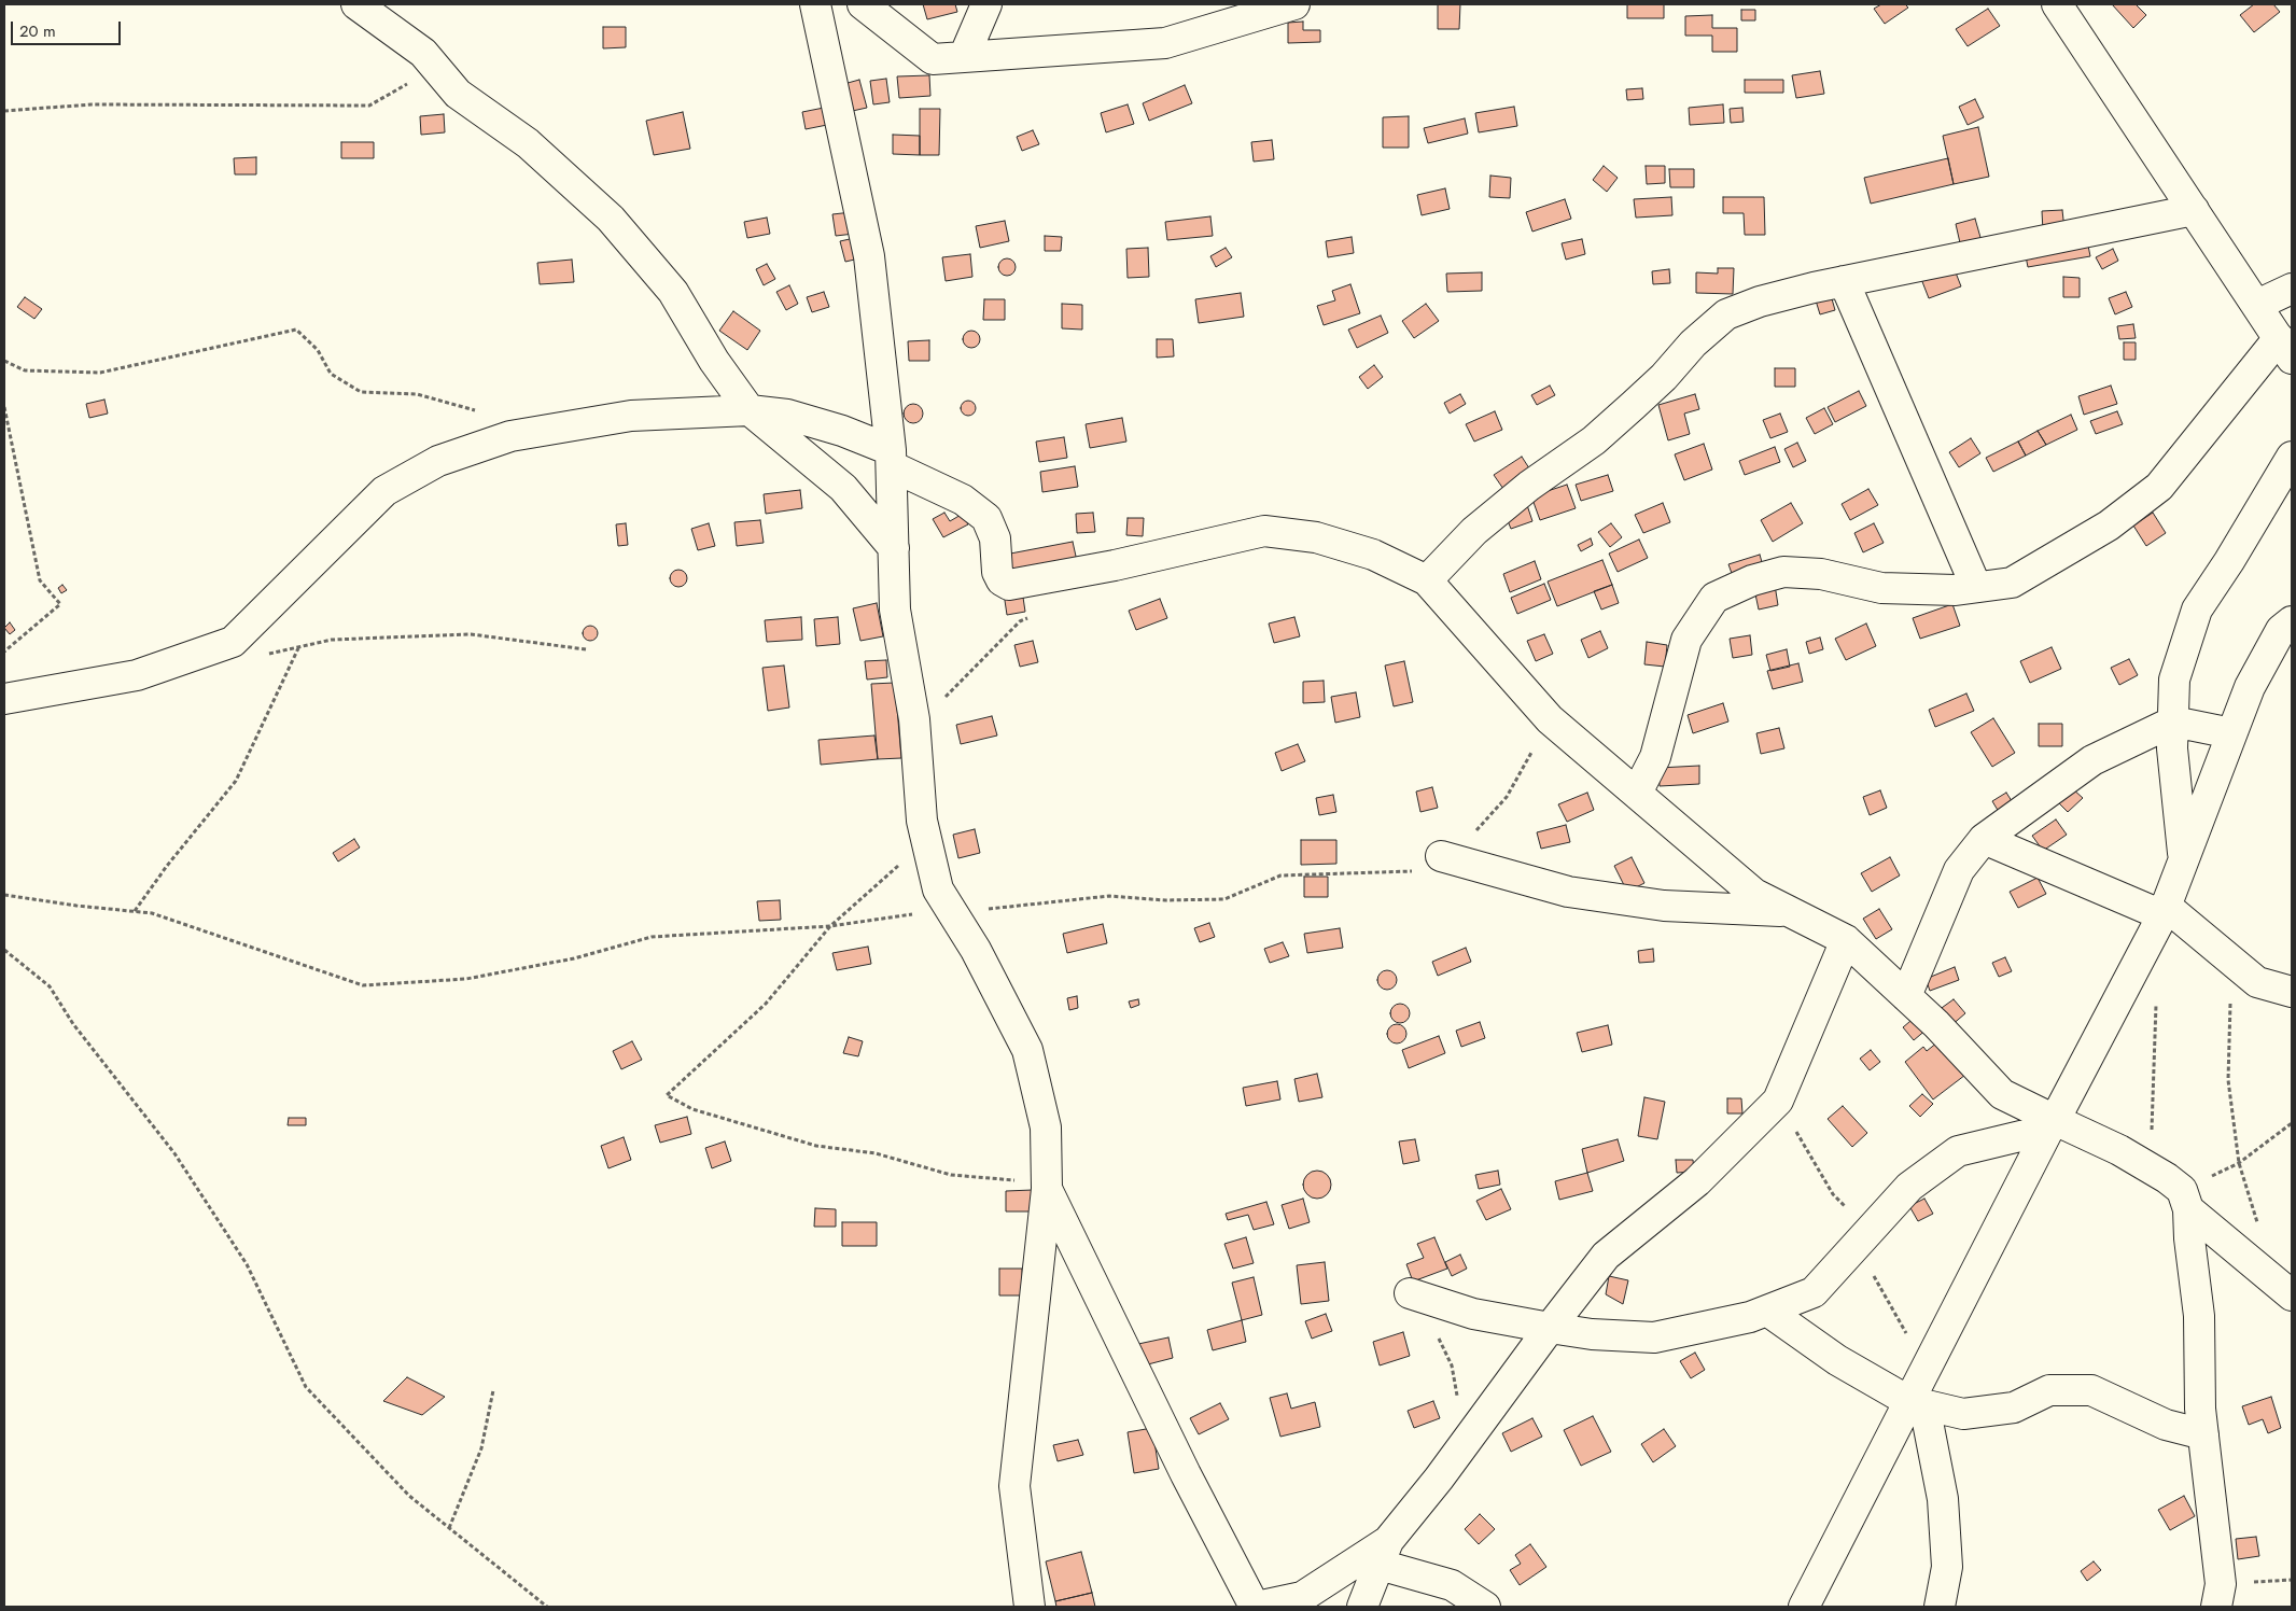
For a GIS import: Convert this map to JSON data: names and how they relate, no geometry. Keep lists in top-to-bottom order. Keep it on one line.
{"scale_bar":"20 m"}
